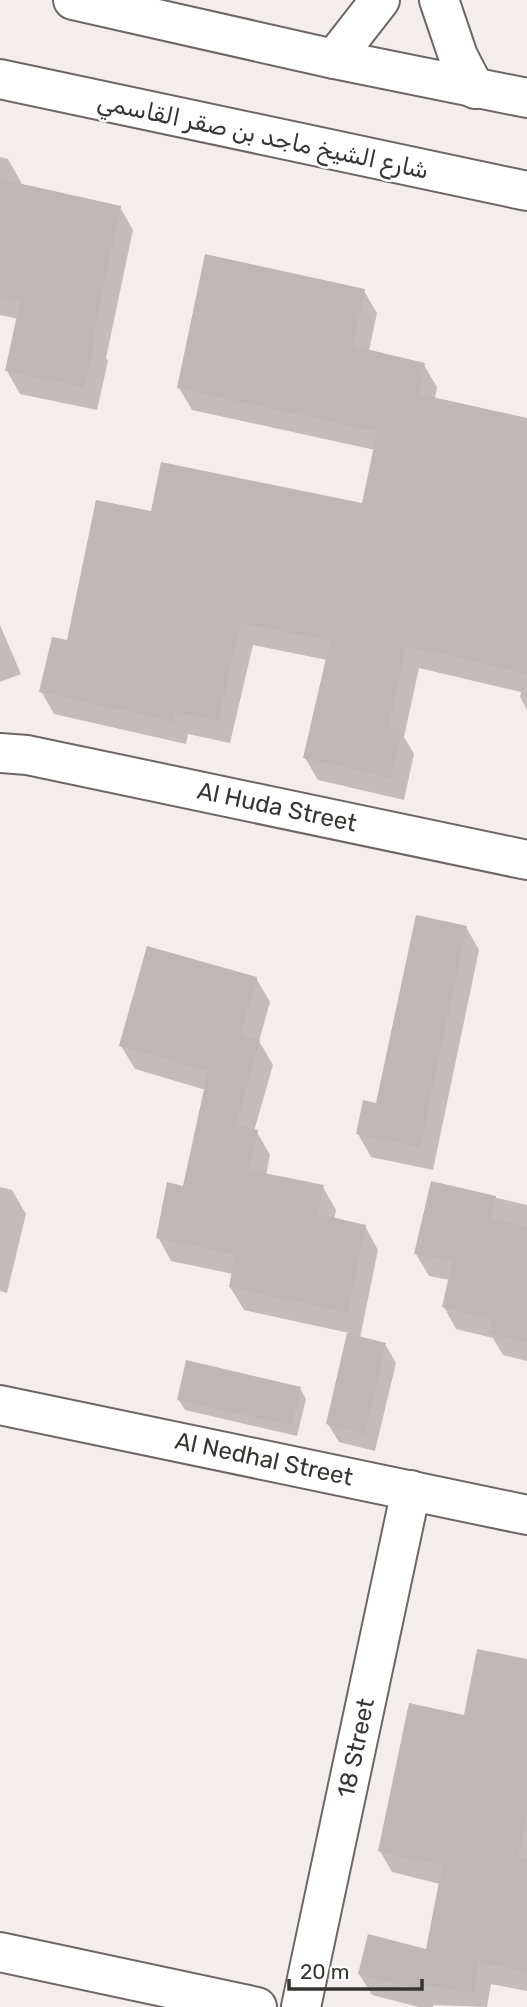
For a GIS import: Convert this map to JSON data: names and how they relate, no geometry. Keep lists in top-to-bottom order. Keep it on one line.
{"streets":{"street":["شارع الشيخ ماجد بن صقر القاسمي","Al Huda Street","Al Nedhal Street","18 Street"]},"crossings":[["Al Nedhal Street","18 Street"]],"scale_bar":"20 m"}
